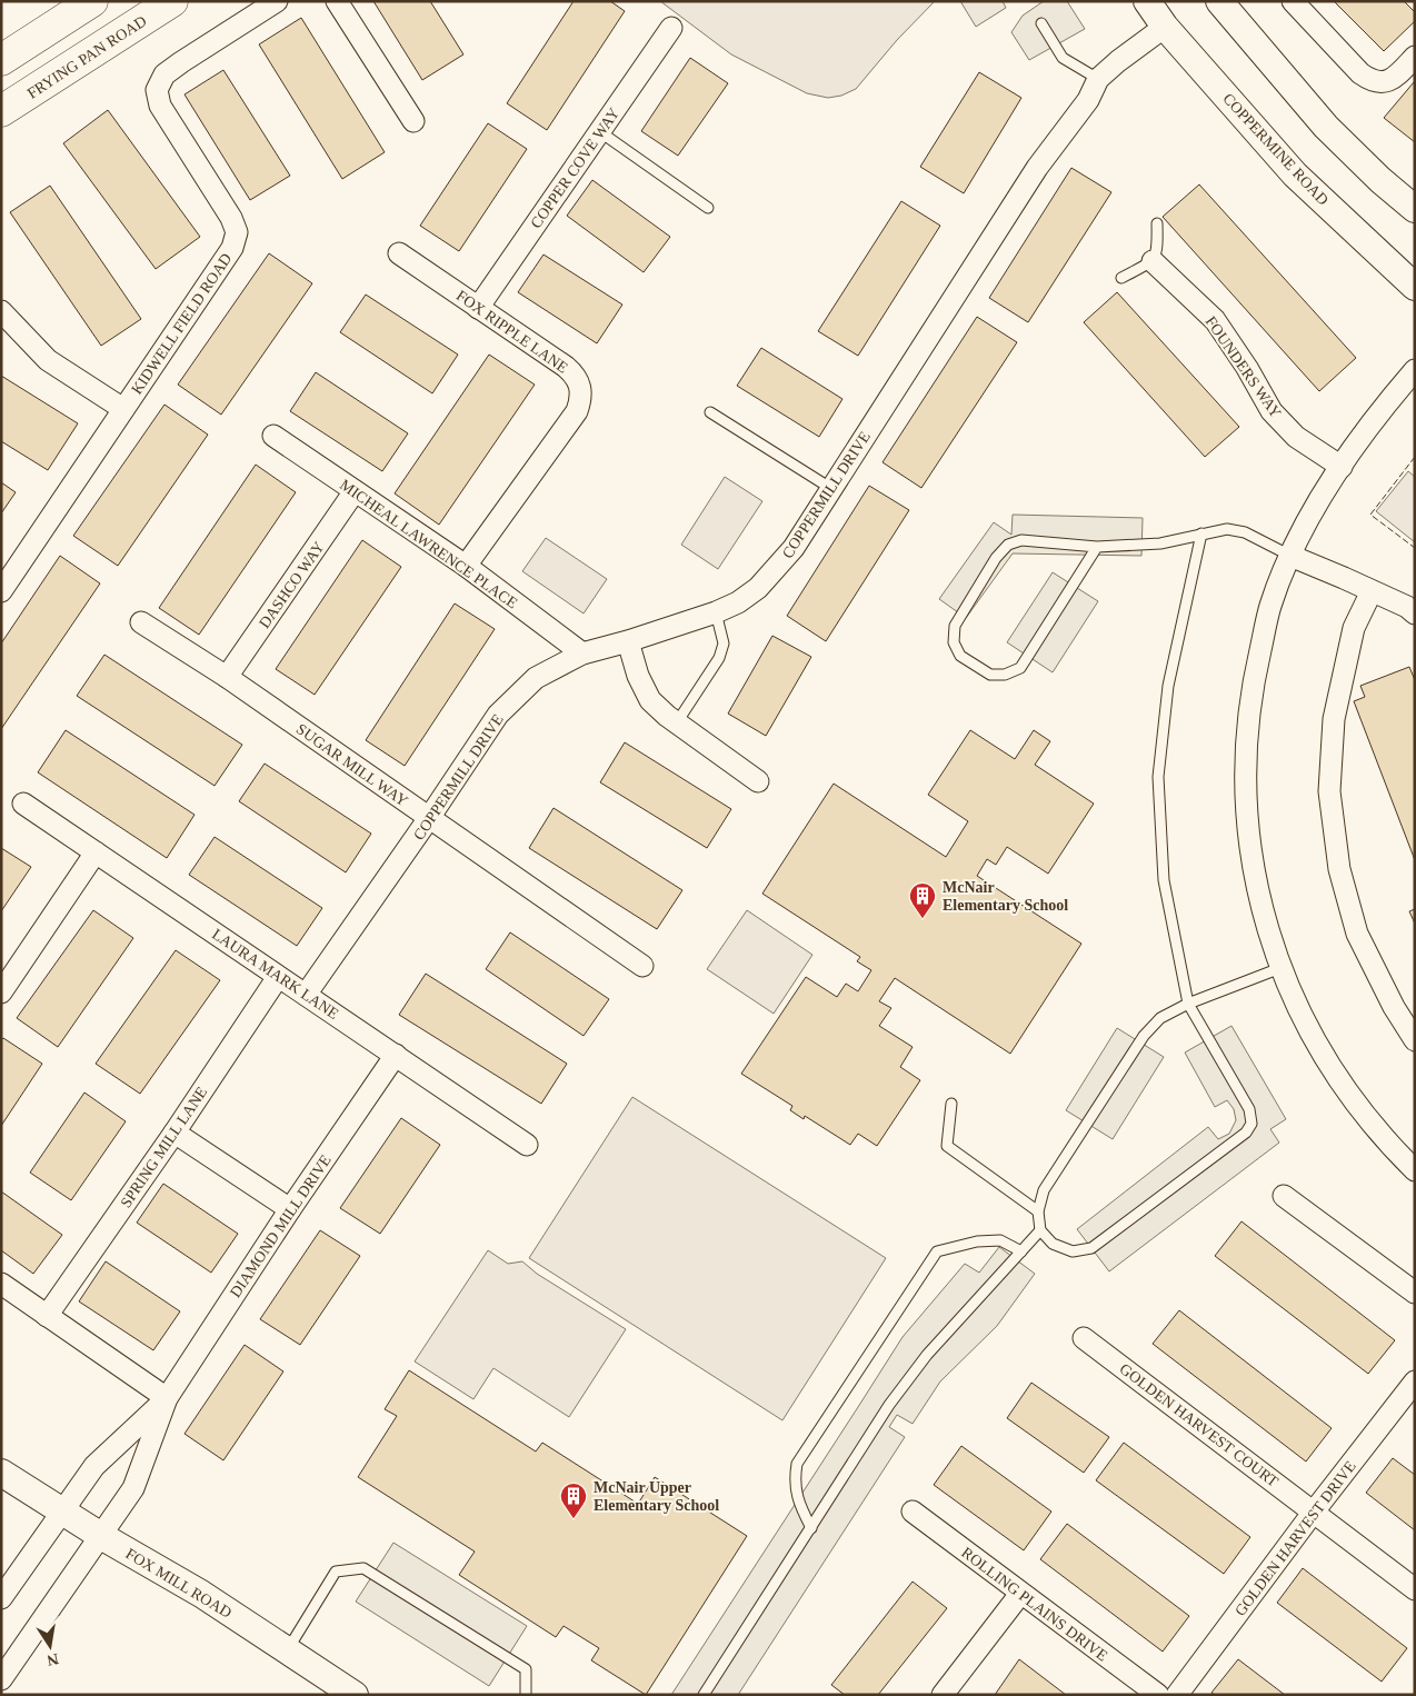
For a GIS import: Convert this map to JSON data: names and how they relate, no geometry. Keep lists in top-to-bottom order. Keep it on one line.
{"streets":{"main road":["FRYING PAN ROAD"],"street":["COPPERMINE ROAD","COPPER COVE WAY","KIDWELL FIELD ROAD","FOX RIPPLE LANE","FOUNDERS WAY","COPPERMILL DRIVE","MICHEAL LAWRENCE PLACE","DASHCO WAY","SUGAR MILL WAY","LAURA MARK LANE","SPRING MILL LANE","DIAMOND MILL DRIVE","GOLDEN HARVEST COURT","GOLDEN HARVEST DRIVE","FOX MILL ROAD","ROLLING PLAINS DRIVE"]},"crossings":[["COPPERMINE ROAD","COPPERMILL DRIVE"],["COPPER COVE WAY","FOX RIPPLE LANE"],["FOX RIPPLE LANE","MICHEAL LAWRENCE PLACE"],["COPPERMILL DRIVE","MICHEAL LAWRENCE PLACE"],["COPPERMILL DRIVE","SUGAR MILL WAY"],["COPPERMILL DRIVE","LAURA MARK LANE"],["MICHEAL LAWRENCE PLACE","DASHCO WAY"],["DASHCO WAY","SUGAR MILL WAY"],["LAURA MARK LANE","SPRING MILL LANE"],["LAURA MARK LANE","DIAMOND MILL DRIVE"],["DIAMOND MILL DRIVE","FOX MILL ROAD"],["GOLDEN HARVEST COURT","GOLDEN HARVEST DRIVE"]],"places":{"building":["McNair Elementary School","McNair Upper Elementary School"]},"north":"bottom"}
